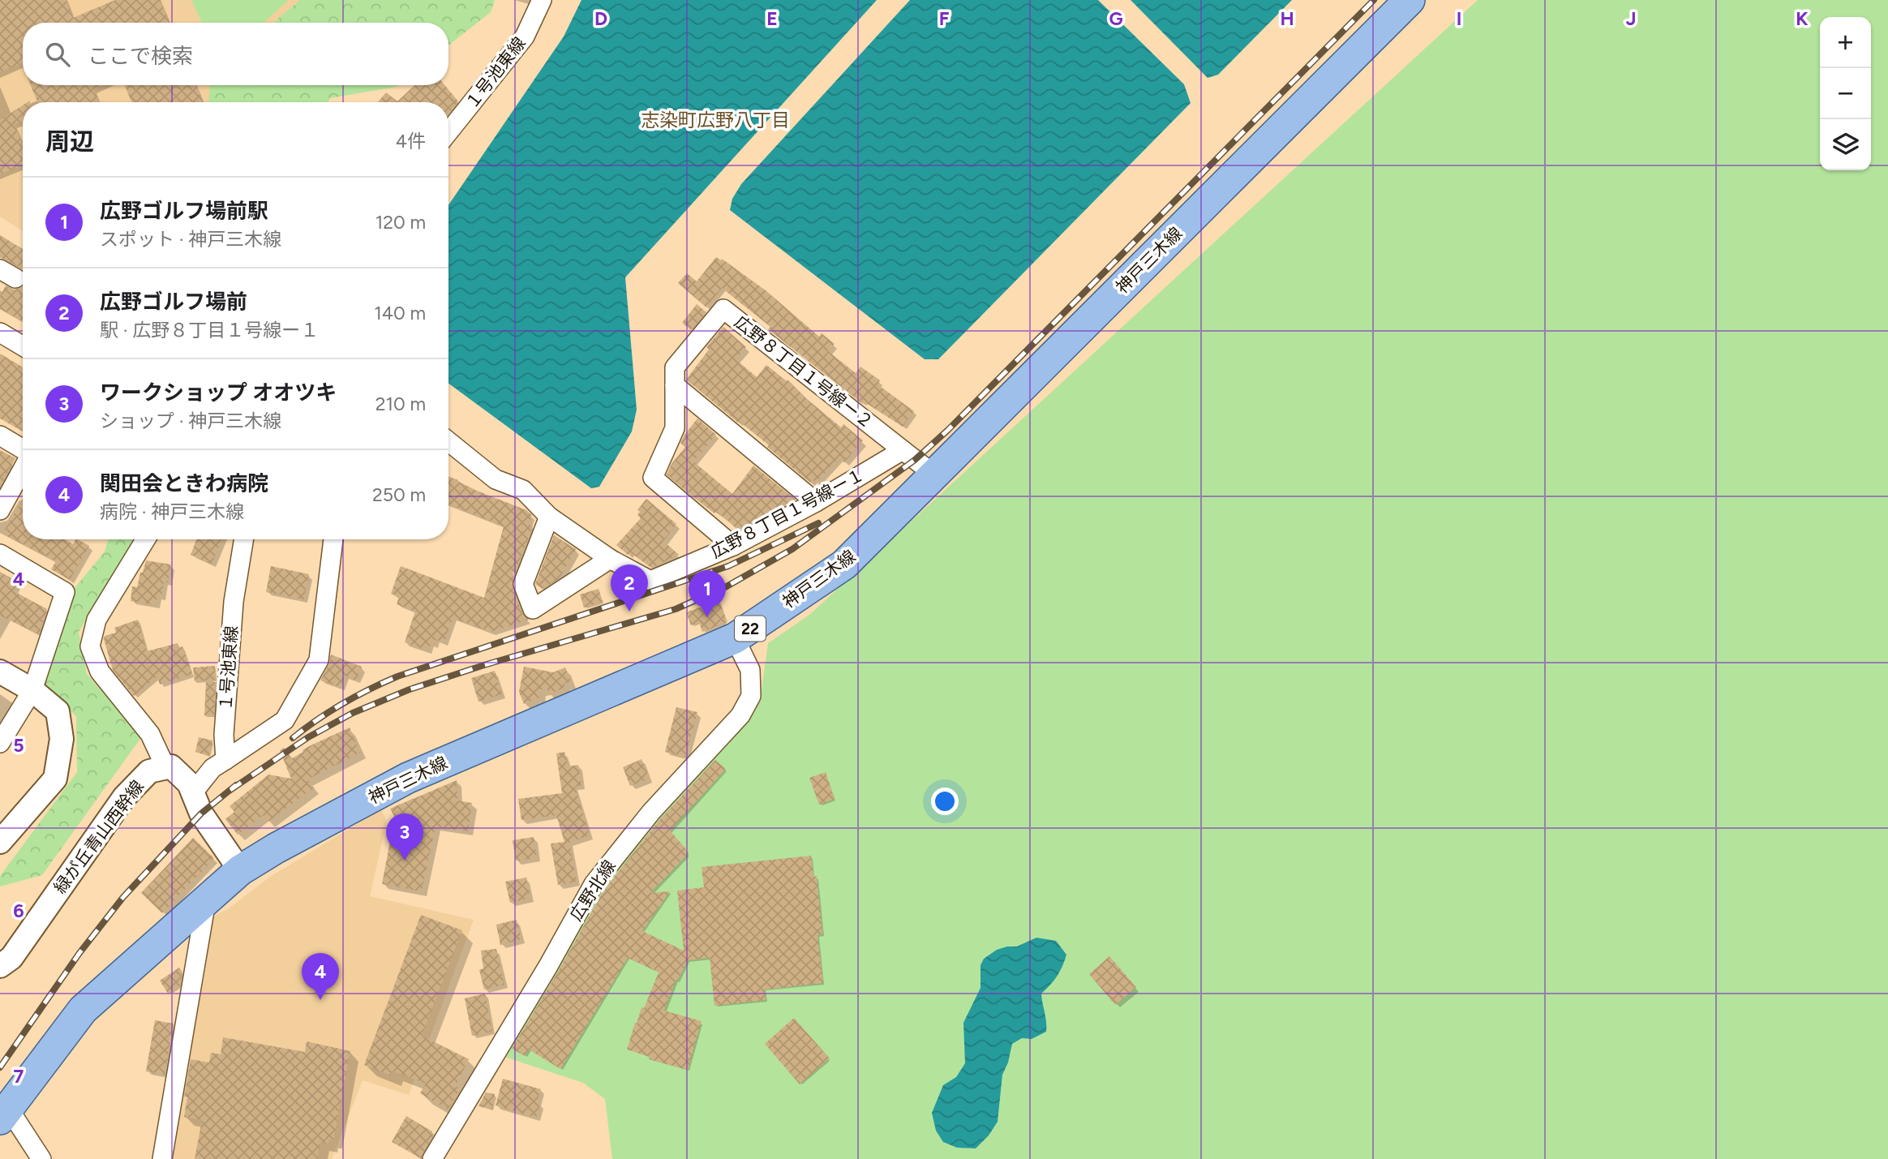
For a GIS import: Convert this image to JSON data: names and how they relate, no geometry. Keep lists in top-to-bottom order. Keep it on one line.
{"streets":{"main road":["神戸三木線","22"],"street":["１号池東線","広野８丁目１号線ー２","広野８丁目１号線ー１","緑が丘青山西幹線","広野北線"]},"crossings":[["神戸三木線","広野北線"],["広野８丁目１号線ー２","広野８丁目１号線ー１"]],"districts":["志染町広野八丁目"],"page":{"map_buttons":["+","−"],"search":"ここで検索","heading":["周辺","4件"],"list":[{"mark":"1","name":"広野ゴルフ場前駅","note":"スポット · 神戸三木線","value":"120 m"},{"mark":"2","name":"広野ゴルフ場前","note":"駅 · 広野８丁目１号線ー１","value":"140 m"},{"mark":"3","name":"ワークショップ オオツキ","note":"ショップ · 神戸三木線","value":"210 m"},{"mark":"4","name":"関田会ときわ病院","note":"病院 · 神戸三木線","value":"250 m"}],"pins":["2","1","3","4"]},"grid":{"columns":["D","E","F","G","H","I","J","K"],"rows":["4","5","6","7"]}}
